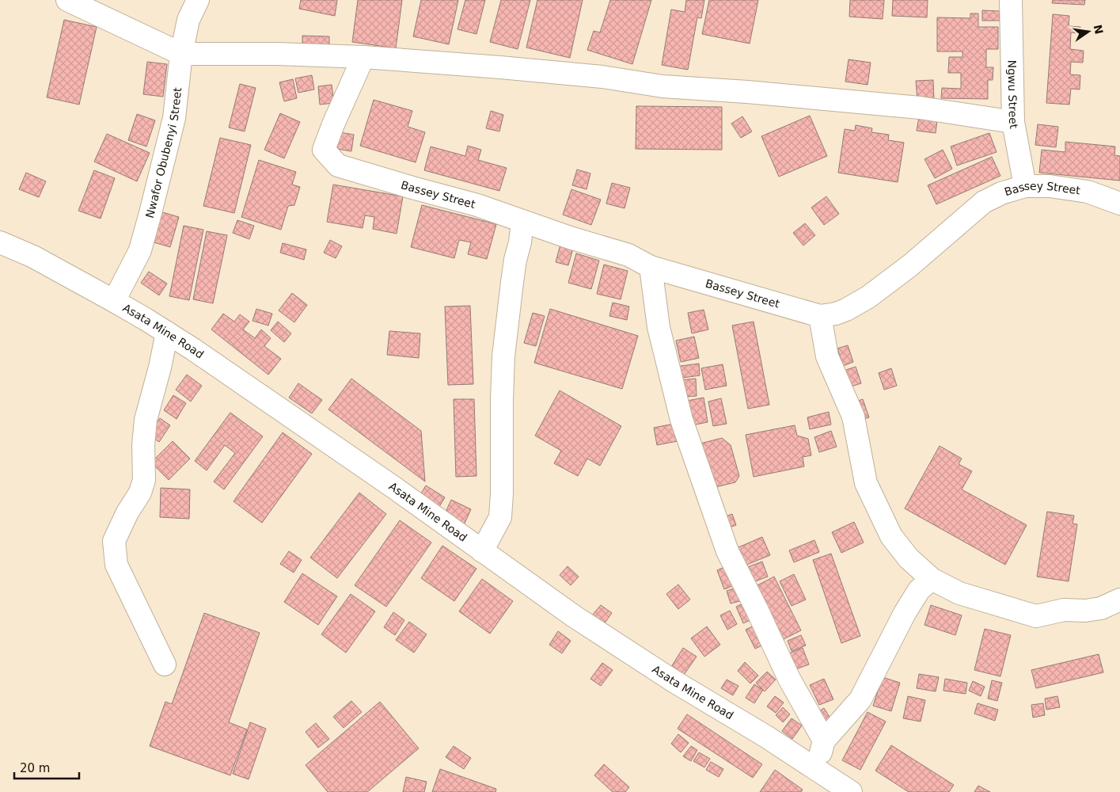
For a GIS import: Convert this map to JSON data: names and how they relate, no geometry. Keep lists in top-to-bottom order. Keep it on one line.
{"streets":{"street":["Ngwu Street","Nwafor Obubenyi Street","Bassey Street","Asata Mine Road"]},"crossings":[["Ngwu Street","Bassey Street"],["Nwafor Obubenyi Street","Asata Mine Road"]],"scale_bar":"20 m","north":"right"}
